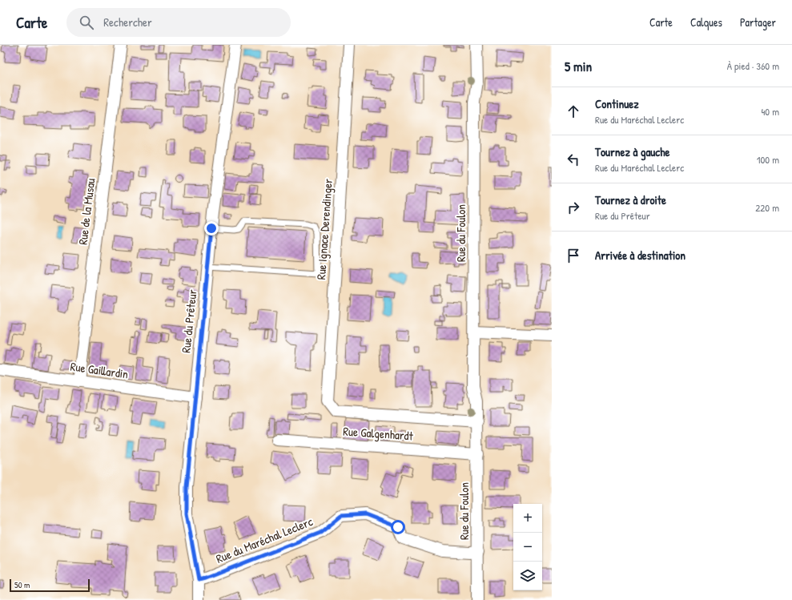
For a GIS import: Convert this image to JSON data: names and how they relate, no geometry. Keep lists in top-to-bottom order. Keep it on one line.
{"streets":{"street":["Rue de la Musau","Rue Ignace Derendinger","Rue du Foulon","Rue du Prêteur","Rue Gaillardin","Rue Galgenhardt","Rue du Maréchal Leclerc"]},"crossings":[["Rue de la Musau","Rue Gaillardin"],["Rue Ignace Derendinger","Rue du Foulon"],["Rue du Foulon","Rue Galgenhardt"],["Rue du Foulon","Rue du Maréchal Leclerc"],["Rue du Prêteur","Rue Gaillardin"],["Rue du Prêteur","Rue du Maréchal Leclerc"]],"scale_bar":"50 m","page":{"header":"Carte","search":"Rechercher","nav":["Carte","Calques","Partager"],"heading":["5 min","À pied · 360 m"],"list":[["Continuez","Rue du Maréchal Leclerc","40 m"],["Tournez à gauche","Rue du Maréchal Leclerc","100 m"],["Tournez à droite","Rue du Prêteur","220 m"],"Arrivée à destination"],"map_buttons":["+","−"],"scale":"50 m"}}
